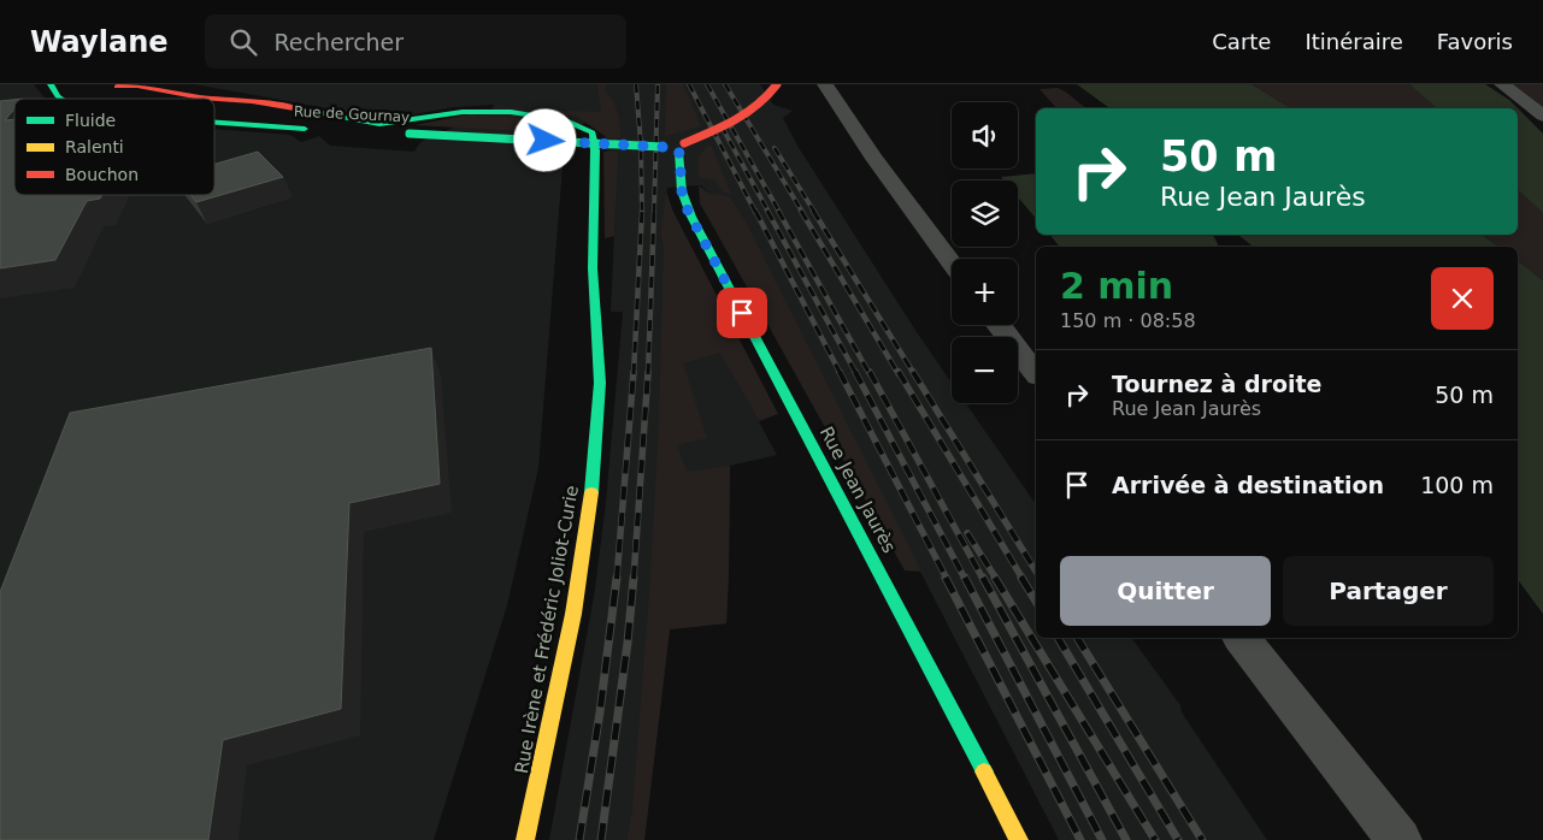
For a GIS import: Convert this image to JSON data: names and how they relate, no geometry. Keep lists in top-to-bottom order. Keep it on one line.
{"streets":{"street":["Rue de Gournay","Rue Jean Jaurès","Rue Irène et Frédéric Joliot-Curie"]},"crossings":[["Rue de Gournay","Rue Jean Jaurès"]],"legend":["Fluide","Ralenti","Bouchon"],"page":{"header":"Waylane","search":"Rechercher","nav":["Carte","Itinéraire","Favoris"],"map_buttons":["+","−"],"turn":["50 m","Rue Jean Jaurès"],"heading":["2 min","150 m · 08:58"],"list":[{"name":"Tournez à droite","note":"Rue Jean Jaurès","value":"50 m"},{"name":"Arrivée à destination","value":"100 m"}],"buttons":["Quitter","Partager"]}}
